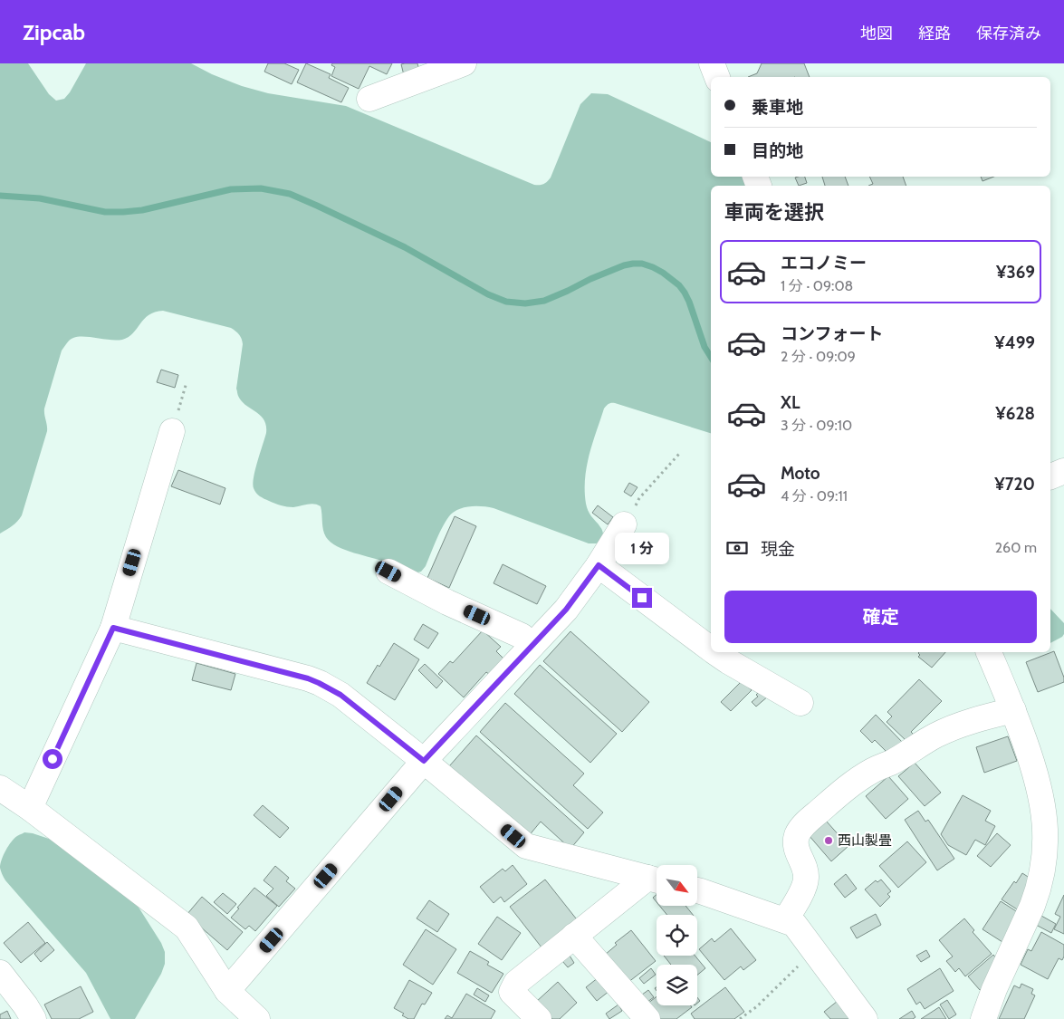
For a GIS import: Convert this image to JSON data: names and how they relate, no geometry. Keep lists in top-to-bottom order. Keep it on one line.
{"places":["西山製畳"],"north":"bottom right","page":{"header":"Zipcab","nav":["地図","経路","保存済み"],"banner":["乗車地","目的地"],"heading":"車両を選択","list":[{"name":"エコノミー","note":"1 分 · 09:08","value":"¥369"},{"name":"コンフォート","note":"2 分 · 09:09","value":"¥499"},{"name":"XL","note":"3 分 · 09:10","value":"¥628"},{"name":"Moto","note":"4 分 · 09:11","value":"¥720"}],"pay":["現金","260 m"],"bubble":"1 分","buttons":"確定"}}
